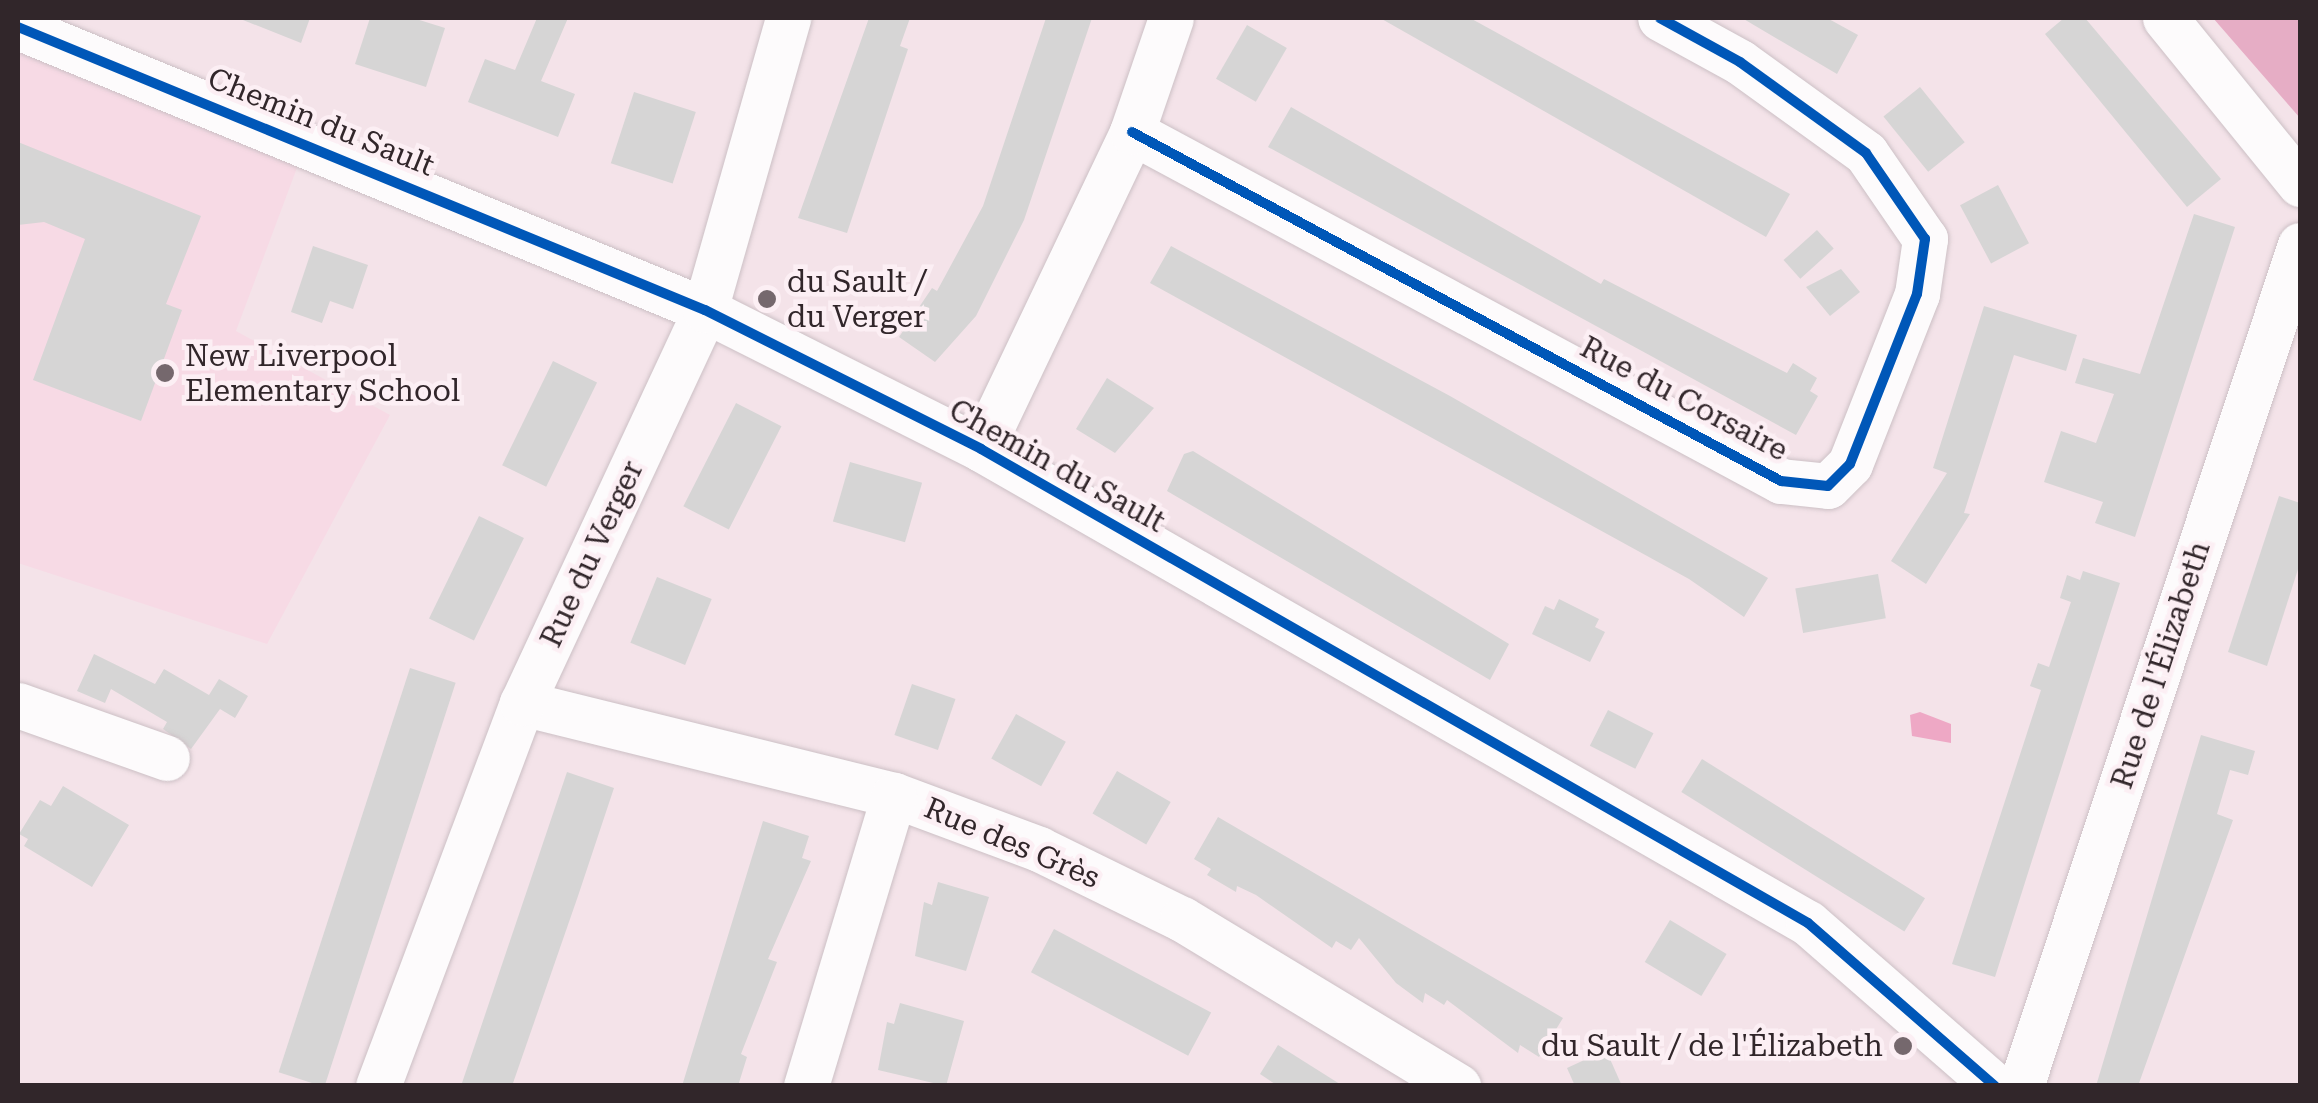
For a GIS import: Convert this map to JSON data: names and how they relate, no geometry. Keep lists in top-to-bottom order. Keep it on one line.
{"streets":{"street":["Chemin du Sault","Rue du Corsaire","Rue du Verger","Rue de l'Élizabeth","Rue des Grès"]},"crossings":[["Chemin du Sault","Rue du Verger"],["Rue du Verger","Rue des Grès"]],"places":["du Sault / du Verger","New Liverpool Elementary School","du Sault / de l'Élizabeth"]}
